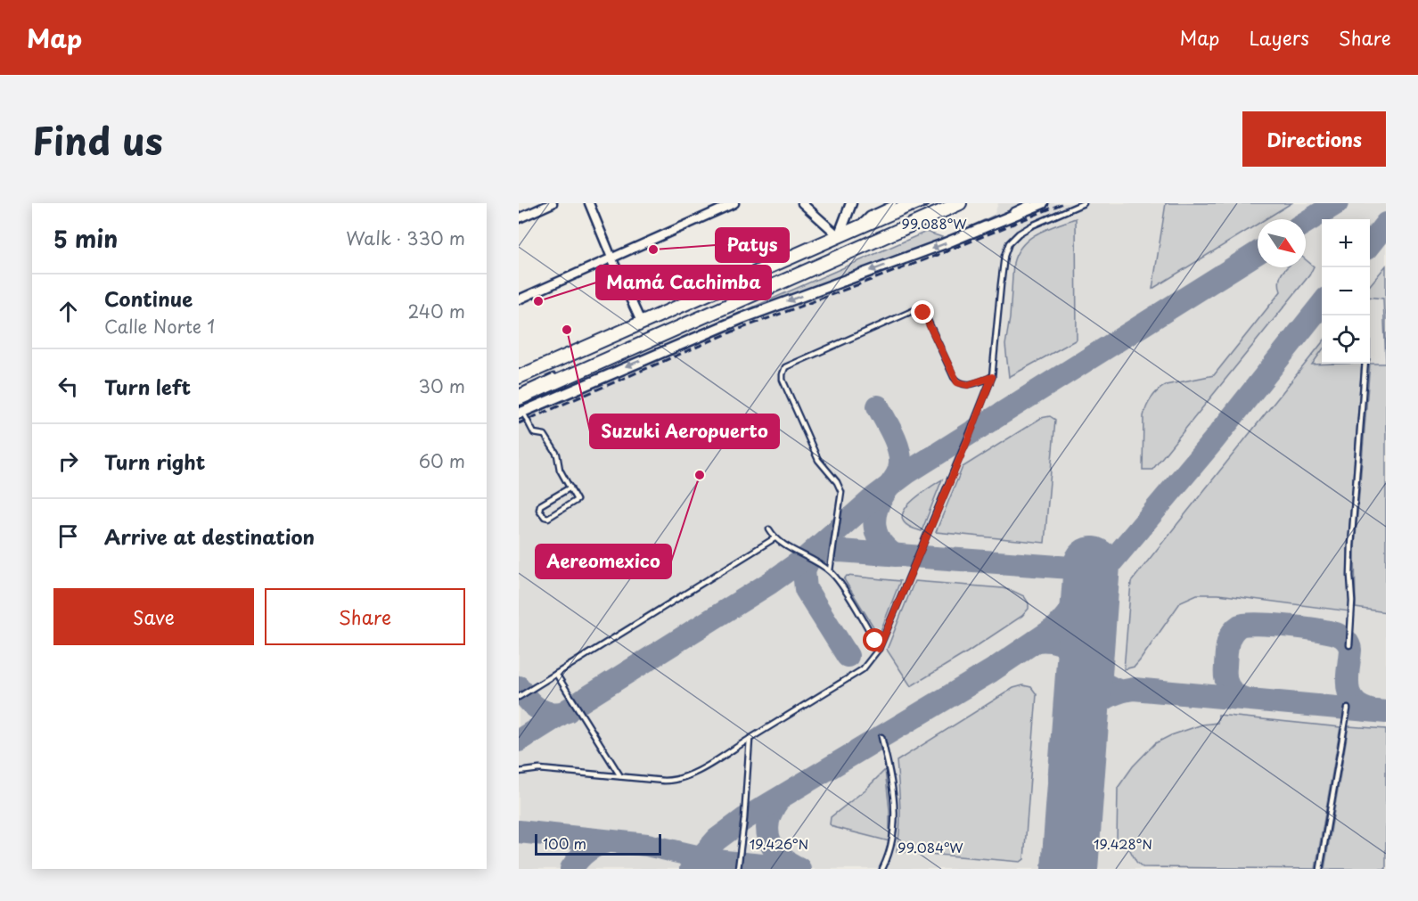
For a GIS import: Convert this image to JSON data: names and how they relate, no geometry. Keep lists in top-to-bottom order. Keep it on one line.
{"places":["Patys","Mamá Cachimba","Suzuki Aeropuerto","Aereomexico"],"scale_bar":"100 m","north":"bottom right","page":{"header":"Map","nav":["Map","Layers","Share"],"title":"Find us","buttons":["Directions",["Save","Share"]],"heading":["5 min","Walk · 330 m"],"map_buttons":["+","−"],"list":[["Continue","Calle Norte 1","240 m"],["Turn left","30 m"],["Turn right","60 m"],"Arrive at destination"],"scale":"100 m"},"coordinates":["99.088°W","19.426°N","19.428°N","99.084°W"]}
